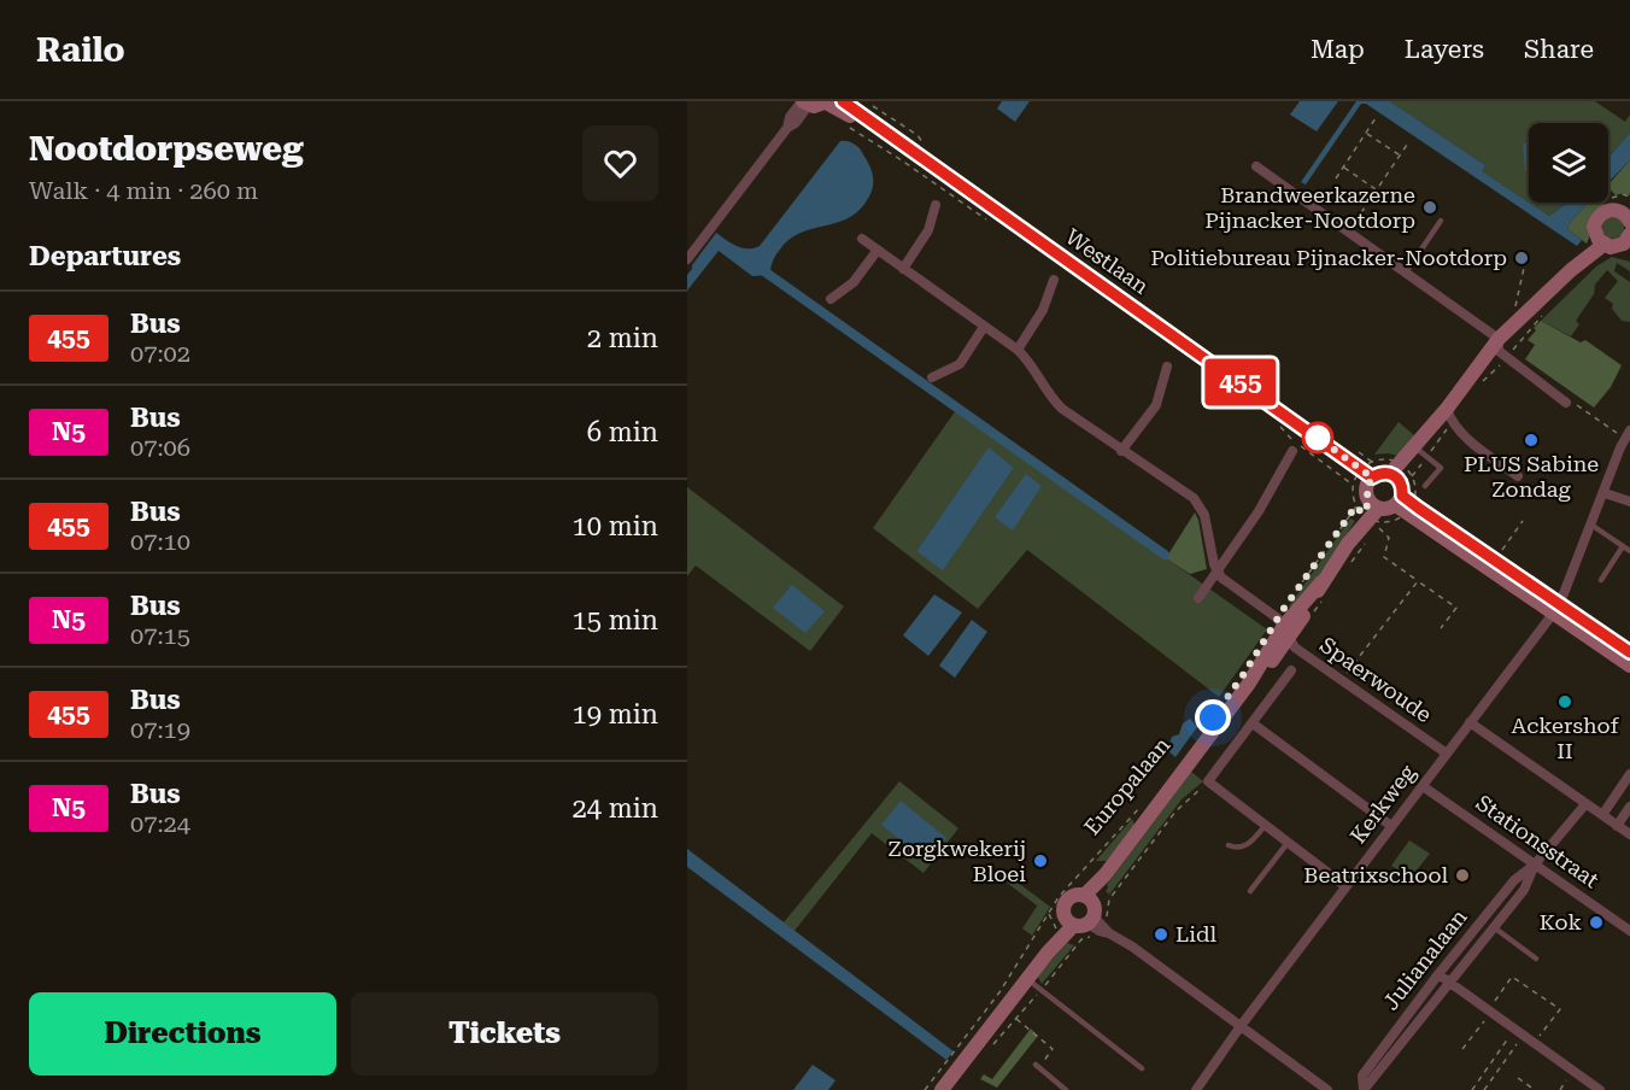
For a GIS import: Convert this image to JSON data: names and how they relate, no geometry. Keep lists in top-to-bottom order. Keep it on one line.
{"streets":{"main road":["Westlaan","Europalaan"],"street":["Spaerwoude","Kerkweg","Stationsstraat","Julianalaan"]},"crossings":[["Westlaan","Europalaan"],["Spaerwoude","Europalaan"],["Spaerwoude","Kerkweg"],["Kerkweg","Stationsstraat"],["Stationsstraat","Julianalaan"]],"places":["Brandweerkazerne Pijnacker-Nootdorp","Politiebureau Pijnacker-Nootdorp","PLUS Sabine Zondag","Ackershof II","Zorgkwekerij Bloei","Beatrixschool","Kok","Lidl"],"lines":["bus line 455"],"page":{"header":"Railo","nav":["Map","Layers","Share"],"heading":[["Nootdorpseweg","Walk · 4 min · 260 m"],"Departures"],"on_map":"455","list":[{"mark":"455","name":"Bus","note":"07:02","value":"2 min"},{"mark":"N5","name":"Bus","note":"07:06","value":"6 min"},{"mark":"455","name":"Bus","note":"07:10","value":"10 min"},{"mark":"N5","name":"Bus","note":"07:15","value":"15 min"},{"mark":"455","name":"Bus","note":"07:19","value":"19 min"},{"mark":"N5","name":"Bus","note":"07:24","value":"24 min"}],"buttons":["Directions","Tickets"]}}
